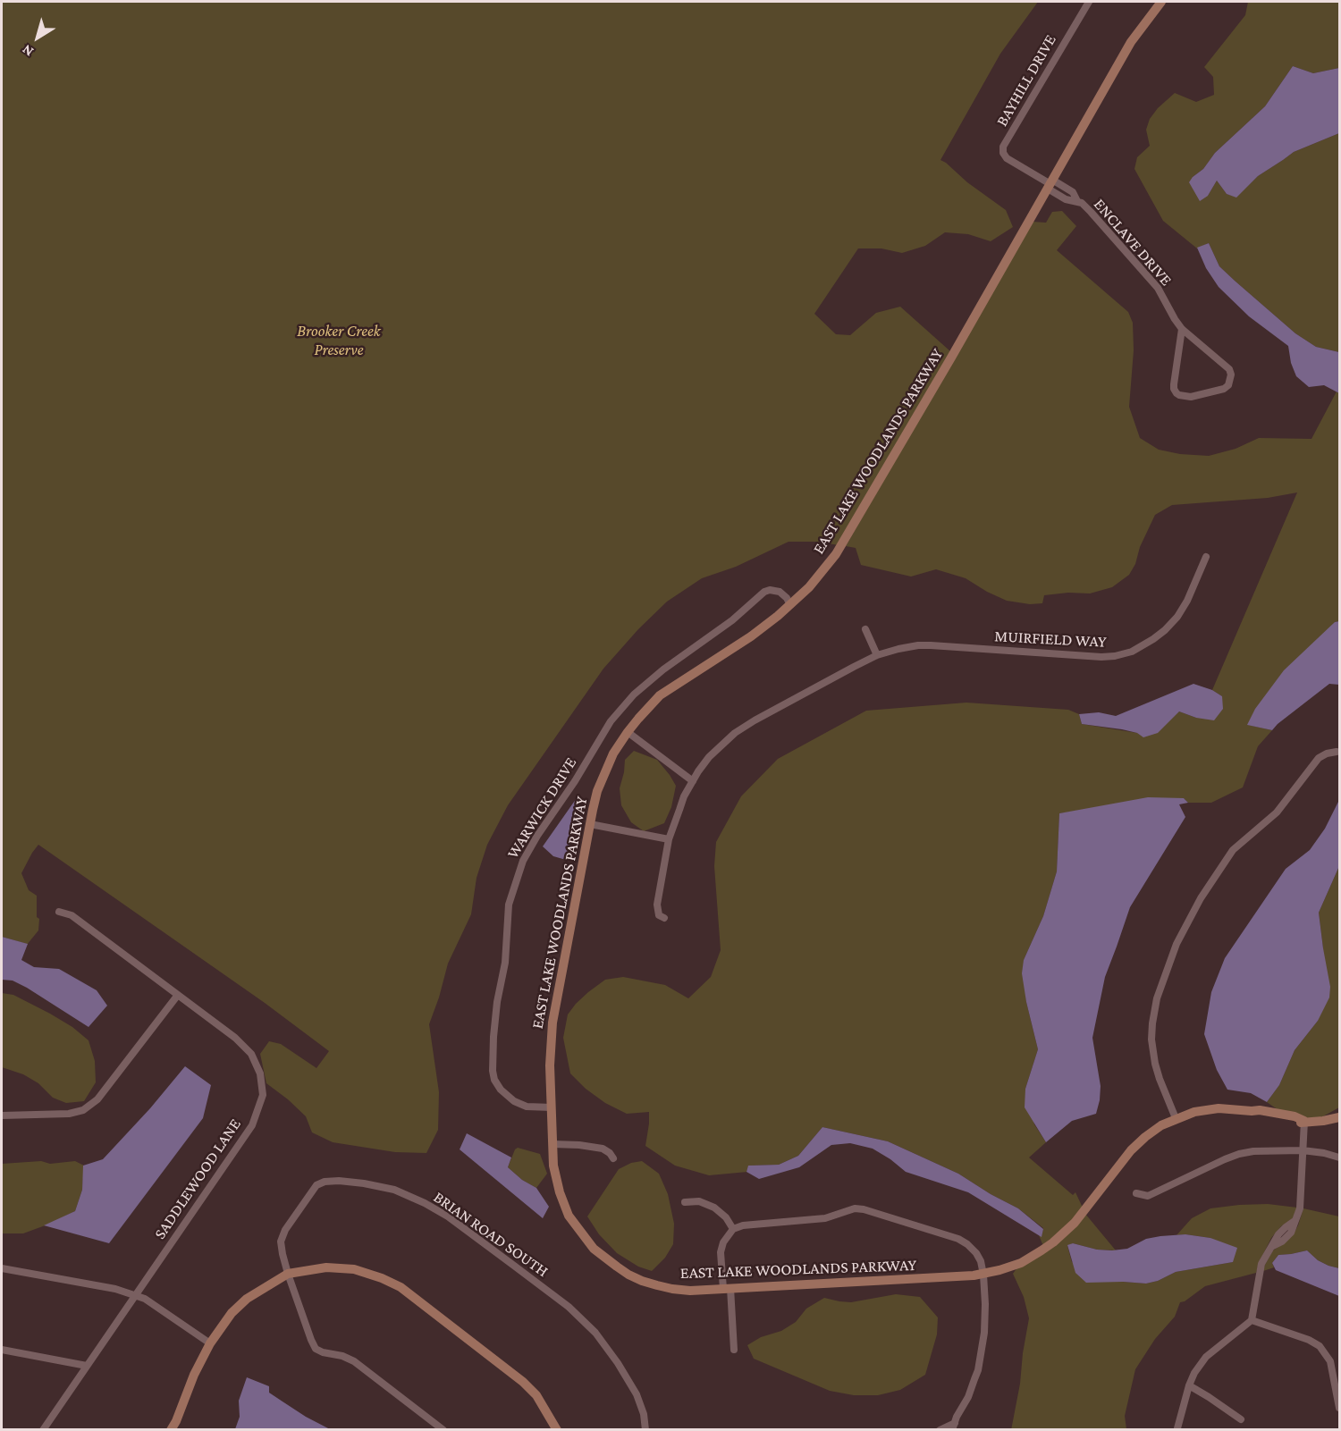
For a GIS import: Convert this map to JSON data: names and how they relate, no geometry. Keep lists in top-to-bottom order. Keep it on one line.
{"streets":{"street":["BAYHILL DRIVE","ENCLAVE DRIVE","EAST LAKE WOODLANDS PARKWAY","MUIRFIELD WAY","WARWICK DRIVE","SADDLEWOOD LANE","BRIAN ROAD SOUTH"]},"crossings":[["BAYHILL DRIVE","ENCLAVE DRIVE"],["BAYHILL DRIVE","EAST LAKE WOODLANDS PARKWAY"],["ENCLAVE DRIVE","EAST LAKE WOODLANDS PARKWAY"],["EAST LAKE WOODLANDS PARKWAY","WARWICK DRIVE"]],"parks":["Brooker Creek Preserve"],"north":"bottom left"}
